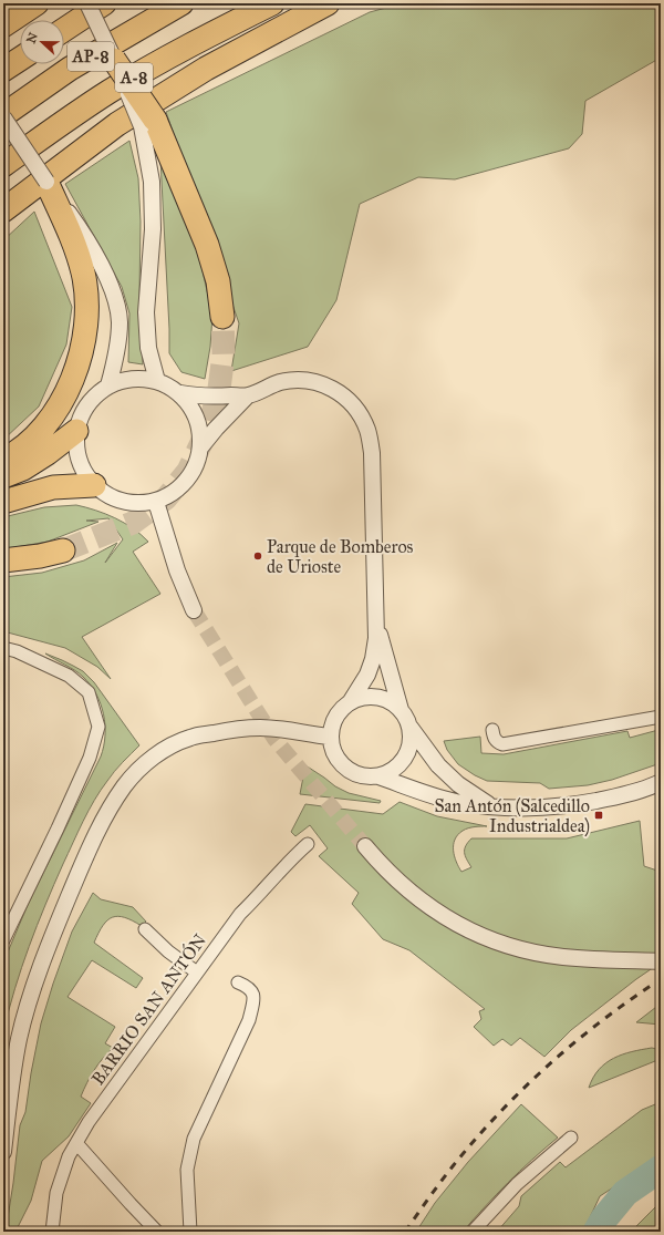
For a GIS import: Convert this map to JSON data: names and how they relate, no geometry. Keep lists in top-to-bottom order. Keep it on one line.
{"streets":{"highway":["AP-8","A-8"],"street":["BARRIO SAN ANTÓN"]},"places":{"other":["Parque de Bomberos de Urioste"],"transit":["San Antón (Salcedillo Industrialdea)"]},"north":"left"}
